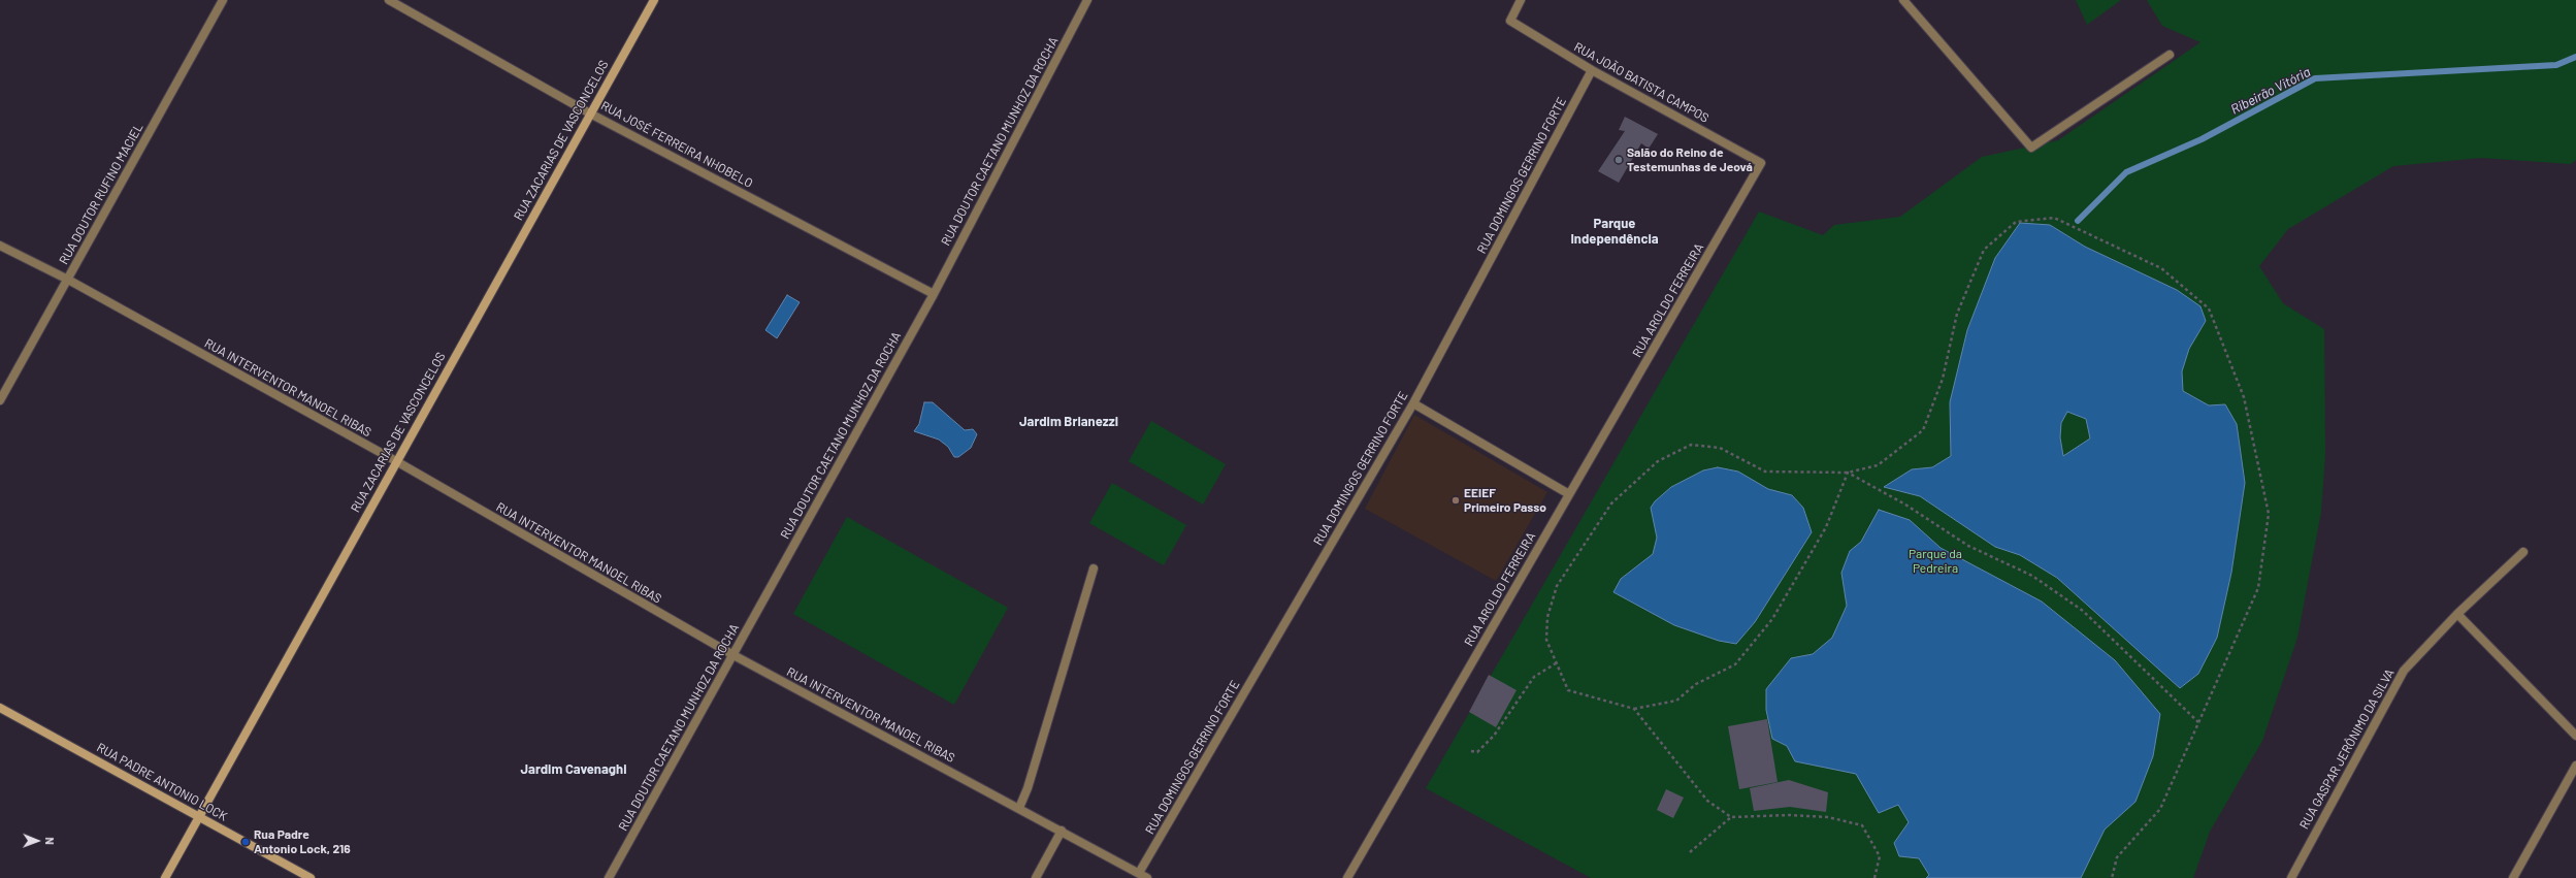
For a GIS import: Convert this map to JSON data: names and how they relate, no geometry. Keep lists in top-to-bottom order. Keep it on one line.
{"streets":{"street":["RUA JOÃO BATISTA CAMPOS","RUA ZACARIAS DE VASCONCELOS","RUA DOUTOR CAETANO MUNHOZ DA ROCHA","RUA JOSÉ FERREIRA NHOBELO","RUA DOMINGOS GERRINO FORTE","RUA DOUTOR RUFINO MACIEL","RUA AROLDO FERREIRA","RUA INTERVENTOR MANOEL RIBAS","RUA GASPAR JERÔNIMO DA SILVA","RUA PADRE ANTONIO LOCK"]},"crossings":[["RUA JOÃO BATISTA CAMPOS","RUA DOMINGOS GERRINO FORTE"],["RUA JOÃO BATISTA CAMPOS","RUA AROLDO FERREIRA"],["RUA ZACARIAS DE VASCONCELOS","RUA JOSÉ FERREIRA NHOBELO"],["RUA ZACARIAS DE VASCONCELOS","RUA INTERVENTOR MANOEL RIBAS"],["RUA ZACARIAS DE VASCONCELOS","RUA PADRE ANTONIO LOCK"],["RUA DOUTOR CAETANO MUNHOZ DA ROCHA","RUA JOSÉ FERREIRA NHOBELO"],["RUA DOUTOR CAETANO MUNHOZ DA ROCHA","RUA INTERVENTOR MANOEL RIBAS"],["RUA DOMINGOS GERRINO FORTE","RUA INTERVENTOR MANOEL RIBAS"],["RUA DOUTOR RUFINO MACIEL","RUA INTERVENTOR MANOEL RIBAS"]],"districts":["Parque Independência","Jardim Brianezzi","Jardim Cavenaghi"],"water":["Ribeirão Vitória"],"parks":["Parque da Pedreira"],"places":["Salão do Reino de Testemunhas de Jeová","EEIEF Primeiro Passo","Rua Padre Antonio Lock, 216"],"north":"right"}
